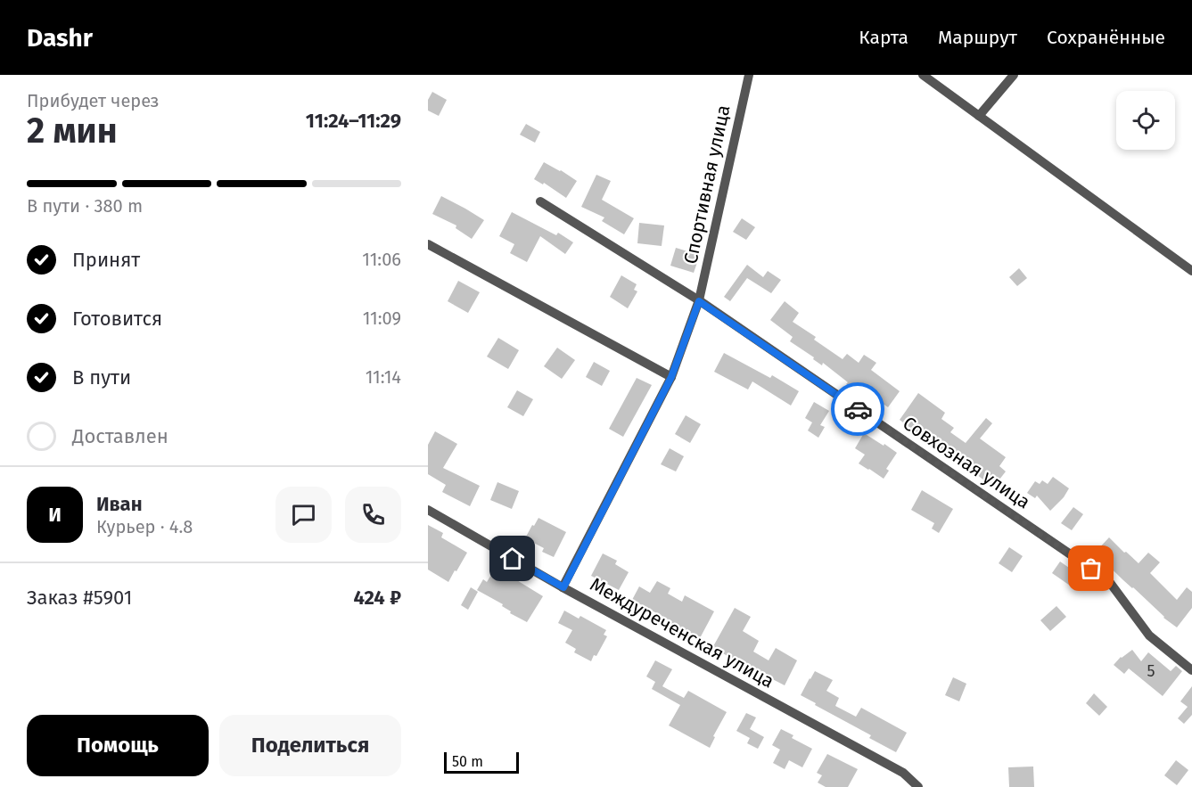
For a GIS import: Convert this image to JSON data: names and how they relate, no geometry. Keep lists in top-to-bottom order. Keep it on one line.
{"streets":{"street":["Спортивная улица","Совхозная улица","Междуреченская улица"]},"crossings":[["Спортивная улица","Совхозная улица"],["Спортивная улица","Междуреченская улица"]],"house_numbers":["5"],"scale_bar":"50 m","page":{"header":"Dashr","nav":["Карта","Маршрут","Сохранённые"],"heading":["2 мин","Прибудет через","11:24–11:29"],"panel":["Иван","Курьер · 4.8","Заказ #5901","424 ₽"],"bar":"В пути · 380 m","list":[["Принят","11:06"],["Готовится","11:09"],["В пути","11:14"],"Доставлен"],"round":"И","buttons":["Помощь","Поделиться"],"scale":"50 m"}}
